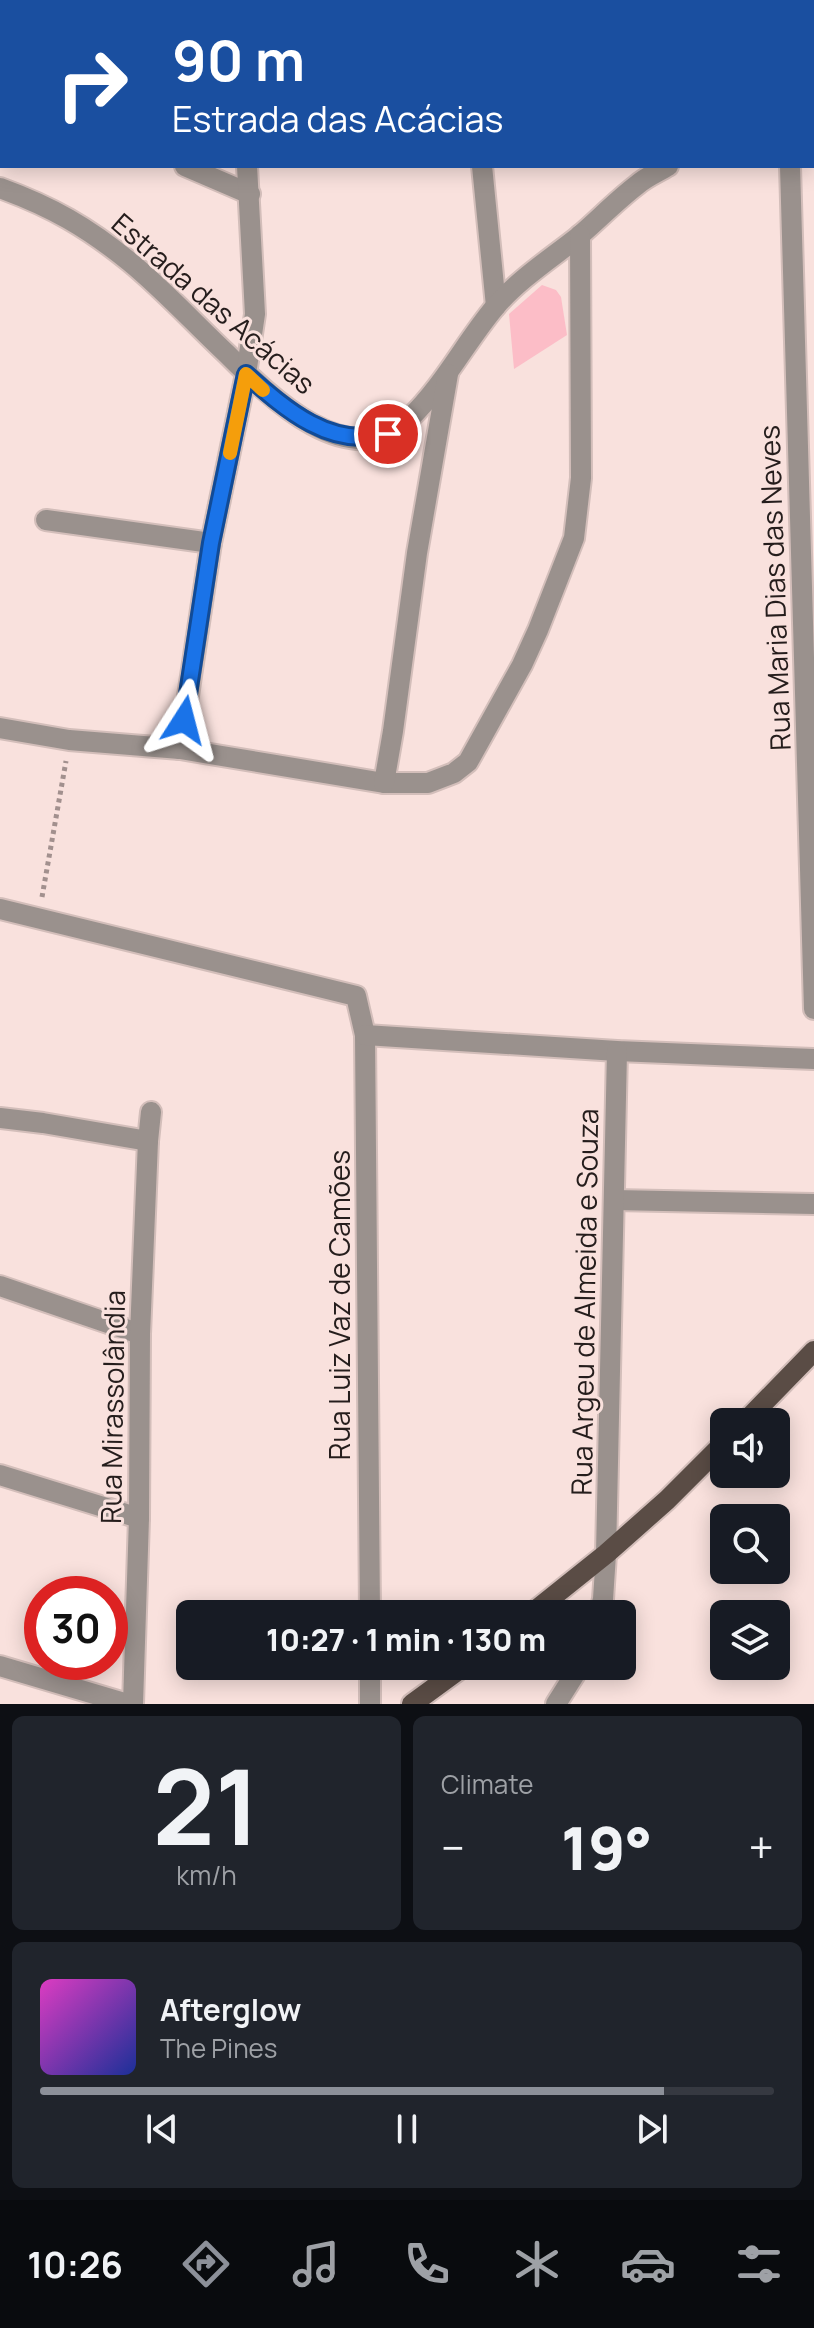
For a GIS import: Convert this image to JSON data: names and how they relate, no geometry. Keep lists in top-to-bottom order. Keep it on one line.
{"streets":{"street":["Estrada das Acácias","Rua Maria Dias das Neves","Rua Argeu de Almeida e Souza","Rua Luiz Vaz de Camões","Rua Mirassolândia"]},"page":{"turn":["90 m","Estrada das Acácias"],"limit":"30","trip":"10:27 · 1 min · 130 m","tile":[["21","km/h"],"Climate"],"heat":["−","19°","+"],"song":["Afterglow","The Pines"],"tabs":"10:26"}}
